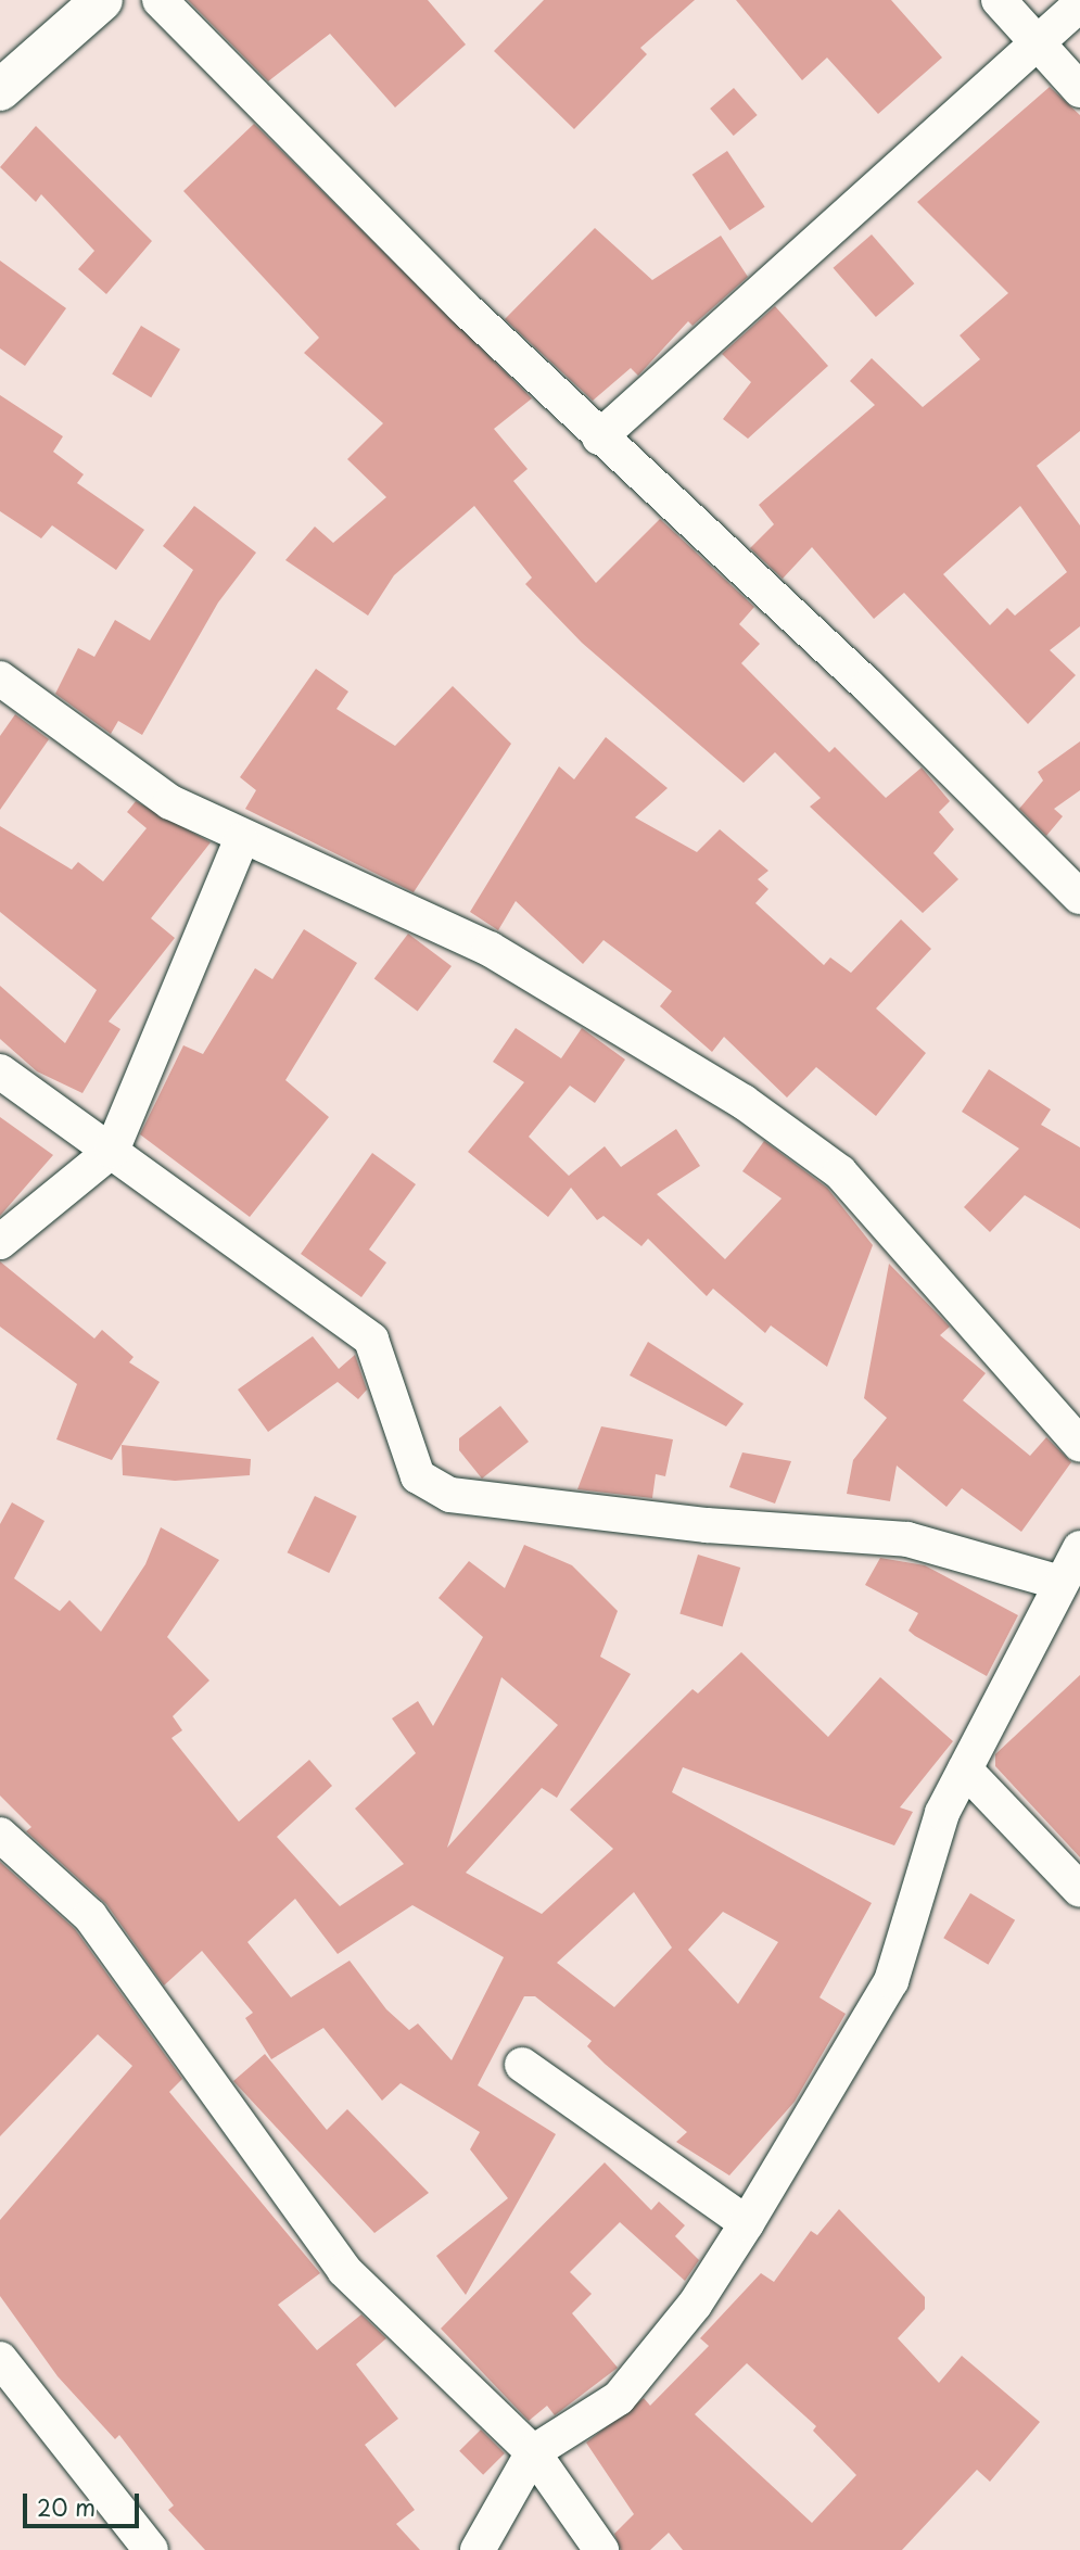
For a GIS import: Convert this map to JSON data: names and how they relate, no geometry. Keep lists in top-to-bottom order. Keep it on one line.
{"scale_bar":"20 m"}
